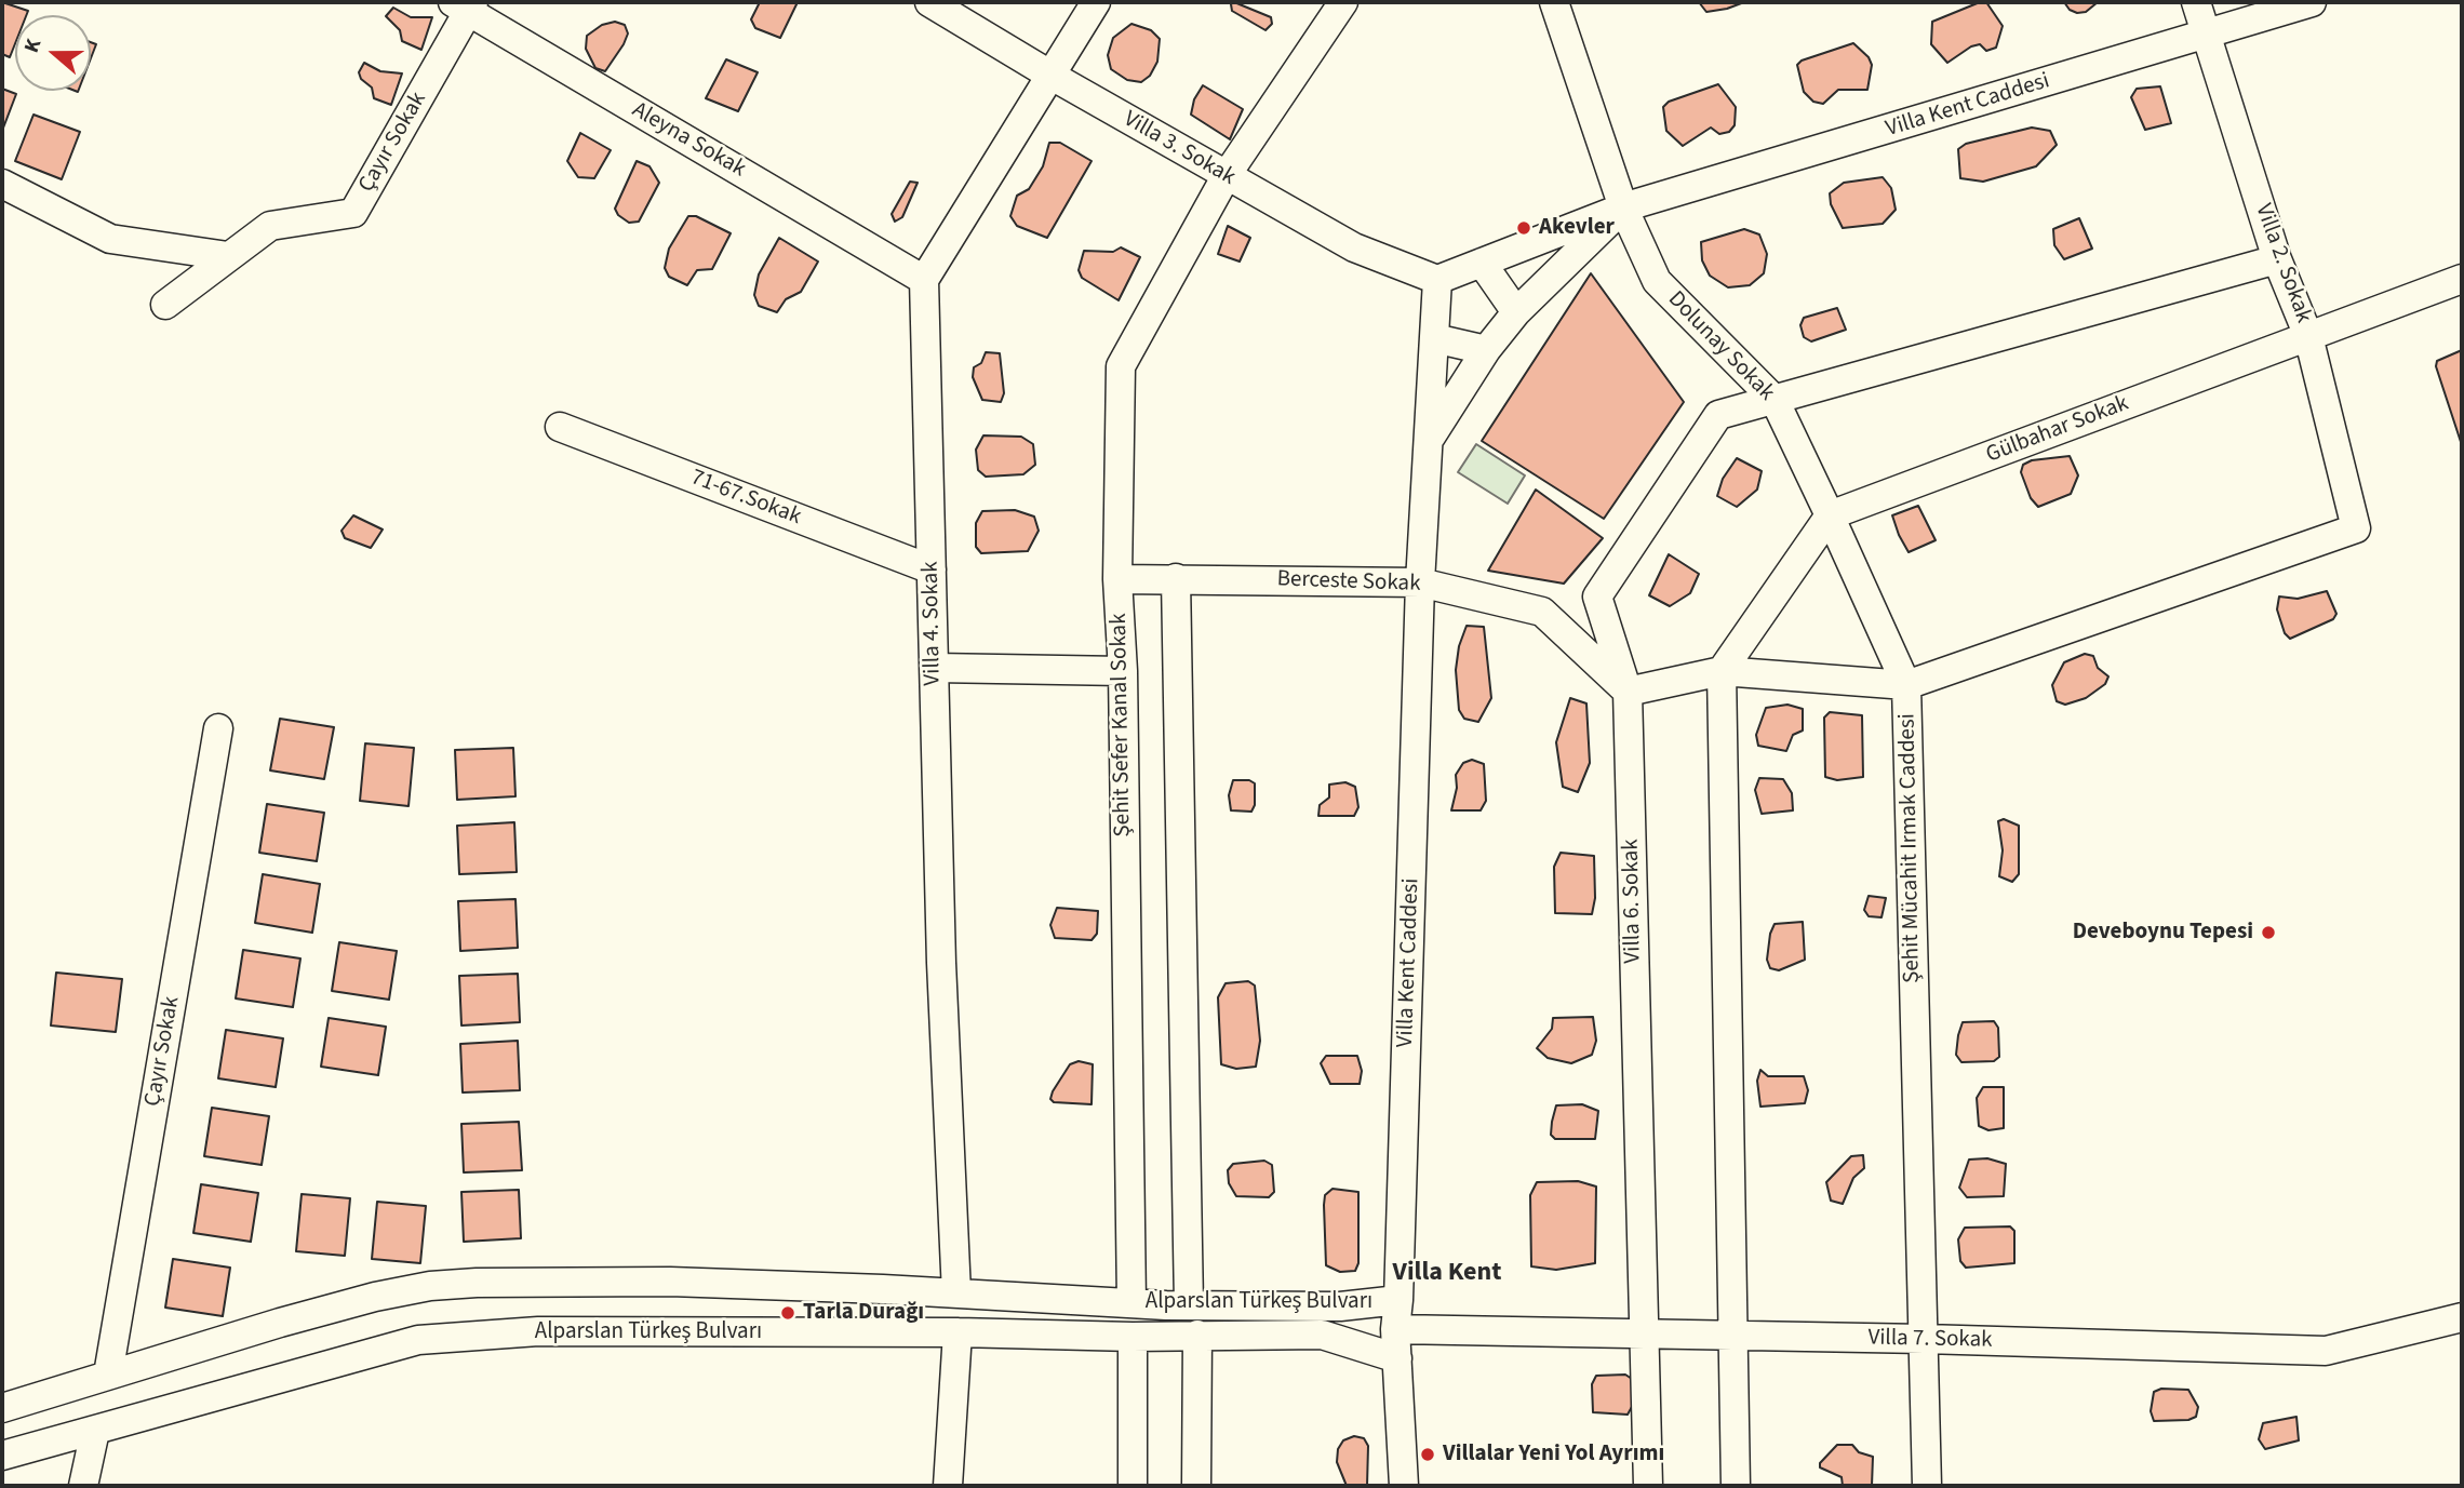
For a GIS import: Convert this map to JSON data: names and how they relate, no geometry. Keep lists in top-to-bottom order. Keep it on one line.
{"streets":{"street":["Villa Kent Caddesi","Aleyna Sokak","Çayır Sokak","Villa 3. Sokak","Villa 2. Sokak","Dolunay Sokak","Gülbahar Sokak","71-67.Sokak","Berceste Sokak","Villa 4. Sokak","Şehit Sefer Kanal Sokak","Şehit Mücahit Irmak Caddesi","Villa 6. Sokak","Alparslan Türkeş Bulvarı","Villa 7. Sokak"]},"crossings":[["Villa Kent Caddesi","Villa 3. Sokak"],["Villa Kent Caddesi","Villa 2. Sokak"],["Villa Kent Caddesi","Dolunay Sokak"],["Villa Kent Caddesi","Berceste Sokak"],["Villa Kent Caddesi","Alparslan Türkeş Bulvarı"],["Villa Kent Caddesi","Villa 7. Sokak"],["Aleyna Sokak","Çayır Sokak"],["Aleyna Sokak","Villa 4. Sokak"],["Çayır Sokak","Alparslan Türkeş Bulvarı"],["Villa 3. Sokak","Şehit Sefer Kanal Sokak"],["Villa 2. Sokak","Gülbahar Sokak"],["Villa 2. Sokak","Şehit Mücahit Irmak Caddesi"],["Dolunay Sokak","Gülbahar Sokak"],["Dolunay Sokak","Şehit Mücahit Irmak Caddesi"],["Dolunay Sokak","Villa 6. Sokak"],["71-67.Sokak","Villa 4. Sokak"],["Berceste Sokak","Şehit Sefer Kanal Sokak"],["Berceste Sokak","Villa 6. Sokak"],["Villa 4. Sokak","Alparslan Türkeş Bulvarı"],["Şehit Sefer Kanal Sokak","Alparslan Türkeş Bulvarı"],["Şehit Mücahit Irmak Caddesi","Villa 7. Sokak"],["Villa 6. Sokak","Villa 7. Sokak"]],"districts":["Villa Kent"],"places":["Akevler","Deveboynu Tepesi","Tarla Durağı","Villalar Yeni Yol Ayrımı"],"north":"left"}
